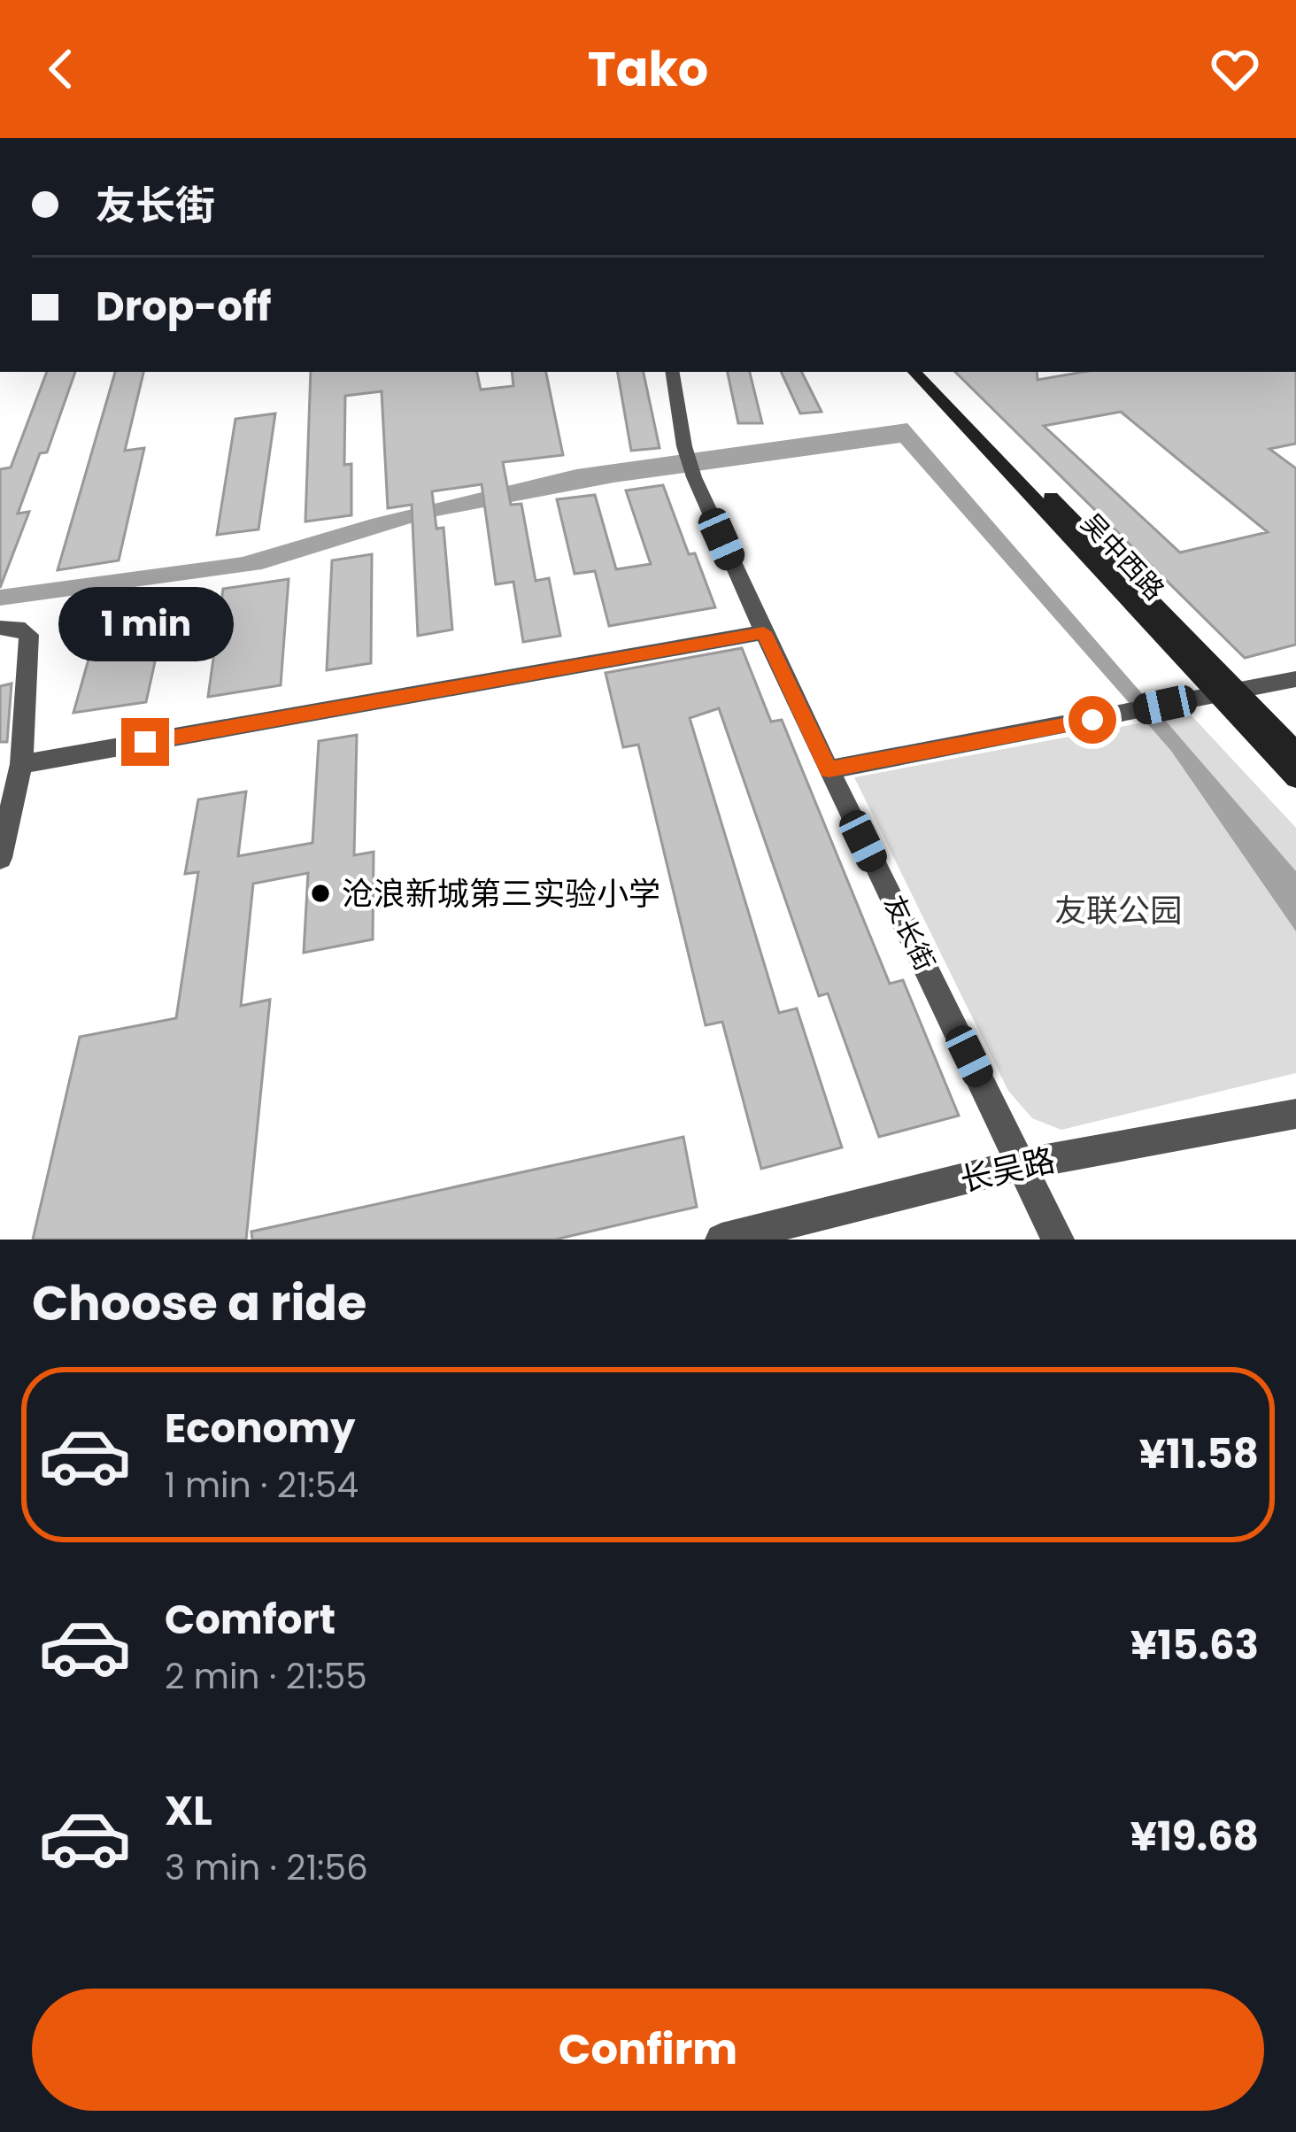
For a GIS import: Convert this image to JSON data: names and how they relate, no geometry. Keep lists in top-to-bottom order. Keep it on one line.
{"streets":{"main road":["吴中西路"],"street":["友长街","长吴路"]},"crossings":[["友长街","长吴路"]],"parks":["友联公园"],"places":["沧浪新城第三实验小学"],"page":{"header":"Tako","banner":["友长街","Drop-off"],"bubble":"1 min","heading":"Choose a ride","list":[{"name":"Economy","note":"1 min · 21:54","value":"¥11.58"},{"name":"Comfort","note":"2 min · 21:55","value":"¥15.63"},{"name":"XL","note":"3 min · 21:56","value":"¥19.68"}],"buttons":"Confirm"}}
